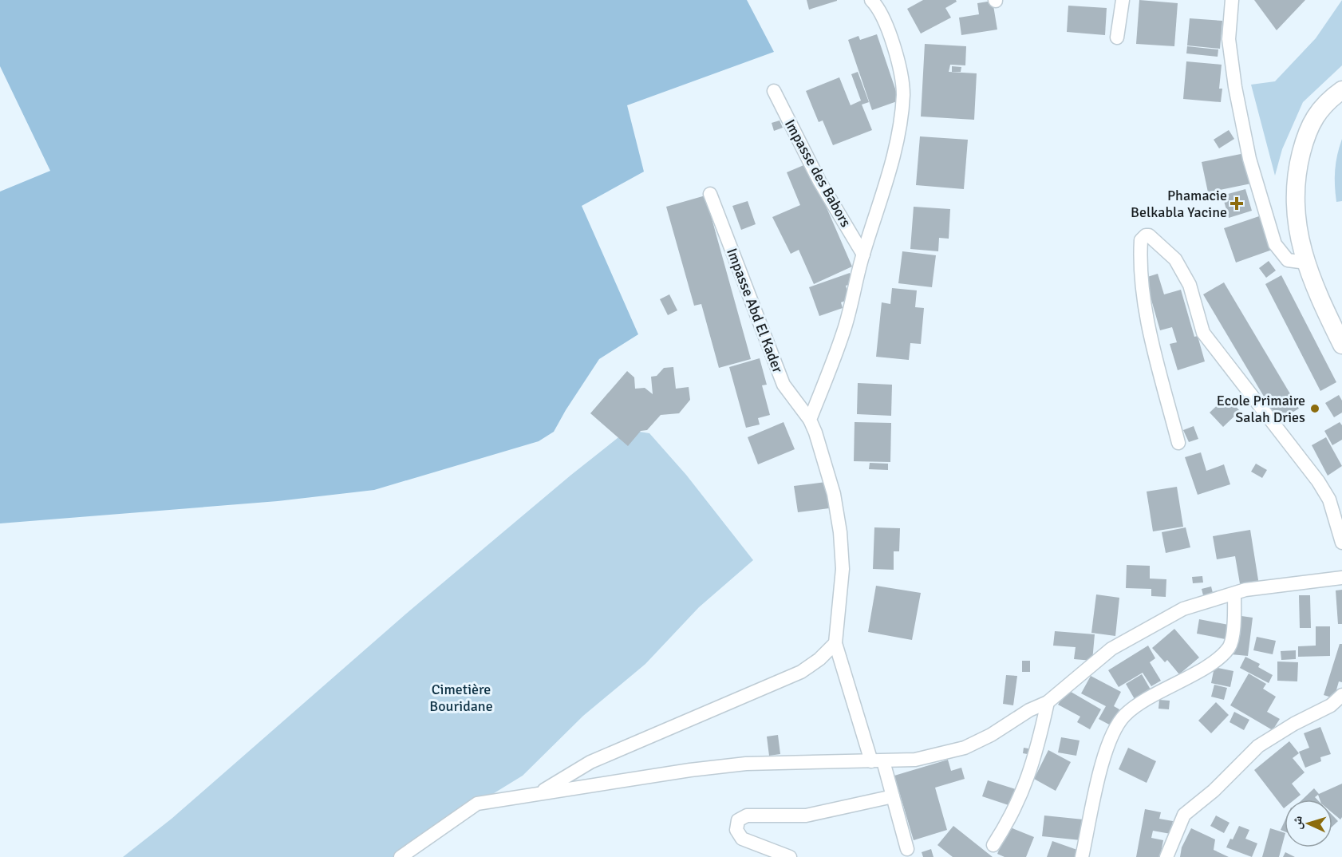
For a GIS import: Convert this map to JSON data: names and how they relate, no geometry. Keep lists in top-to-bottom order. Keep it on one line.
{"streets":{"street":["Impasse des Babors","Impasse Abd El Kader"]},"parks":["Cimetière Bouridane"],"places":{"health":["Phamacie Belkabla Yacine"],"other":["Ecole Primaire Salah Dries"]},"north":"left"}
